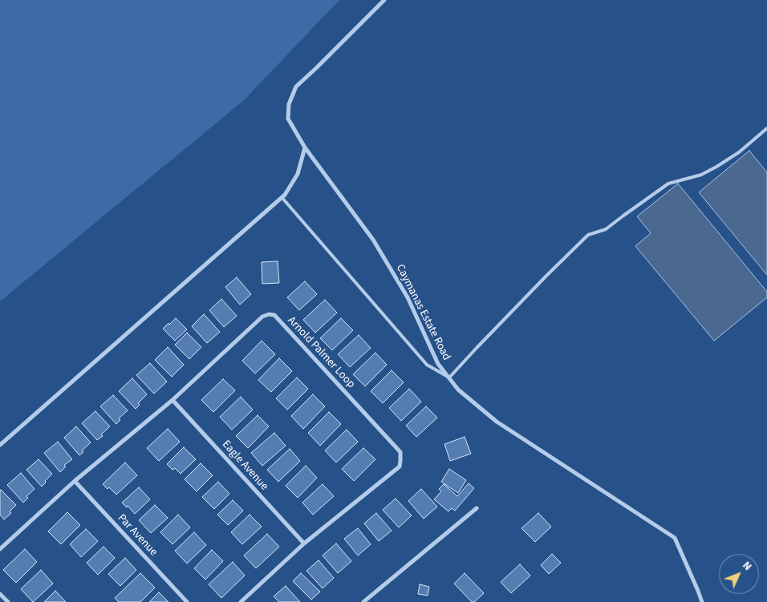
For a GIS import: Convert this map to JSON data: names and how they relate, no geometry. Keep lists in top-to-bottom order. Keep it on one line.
{"streets":{"street":["Caymanas Estate Road","Arnold Palmer Loop","Eagle Avenue","Par Avenue"]},"crossings":[["Arnold Palmer Loop","Eagle Avenue"],["Arnold Palmer Loop","Par Avenue"]],"north":"top right"}
